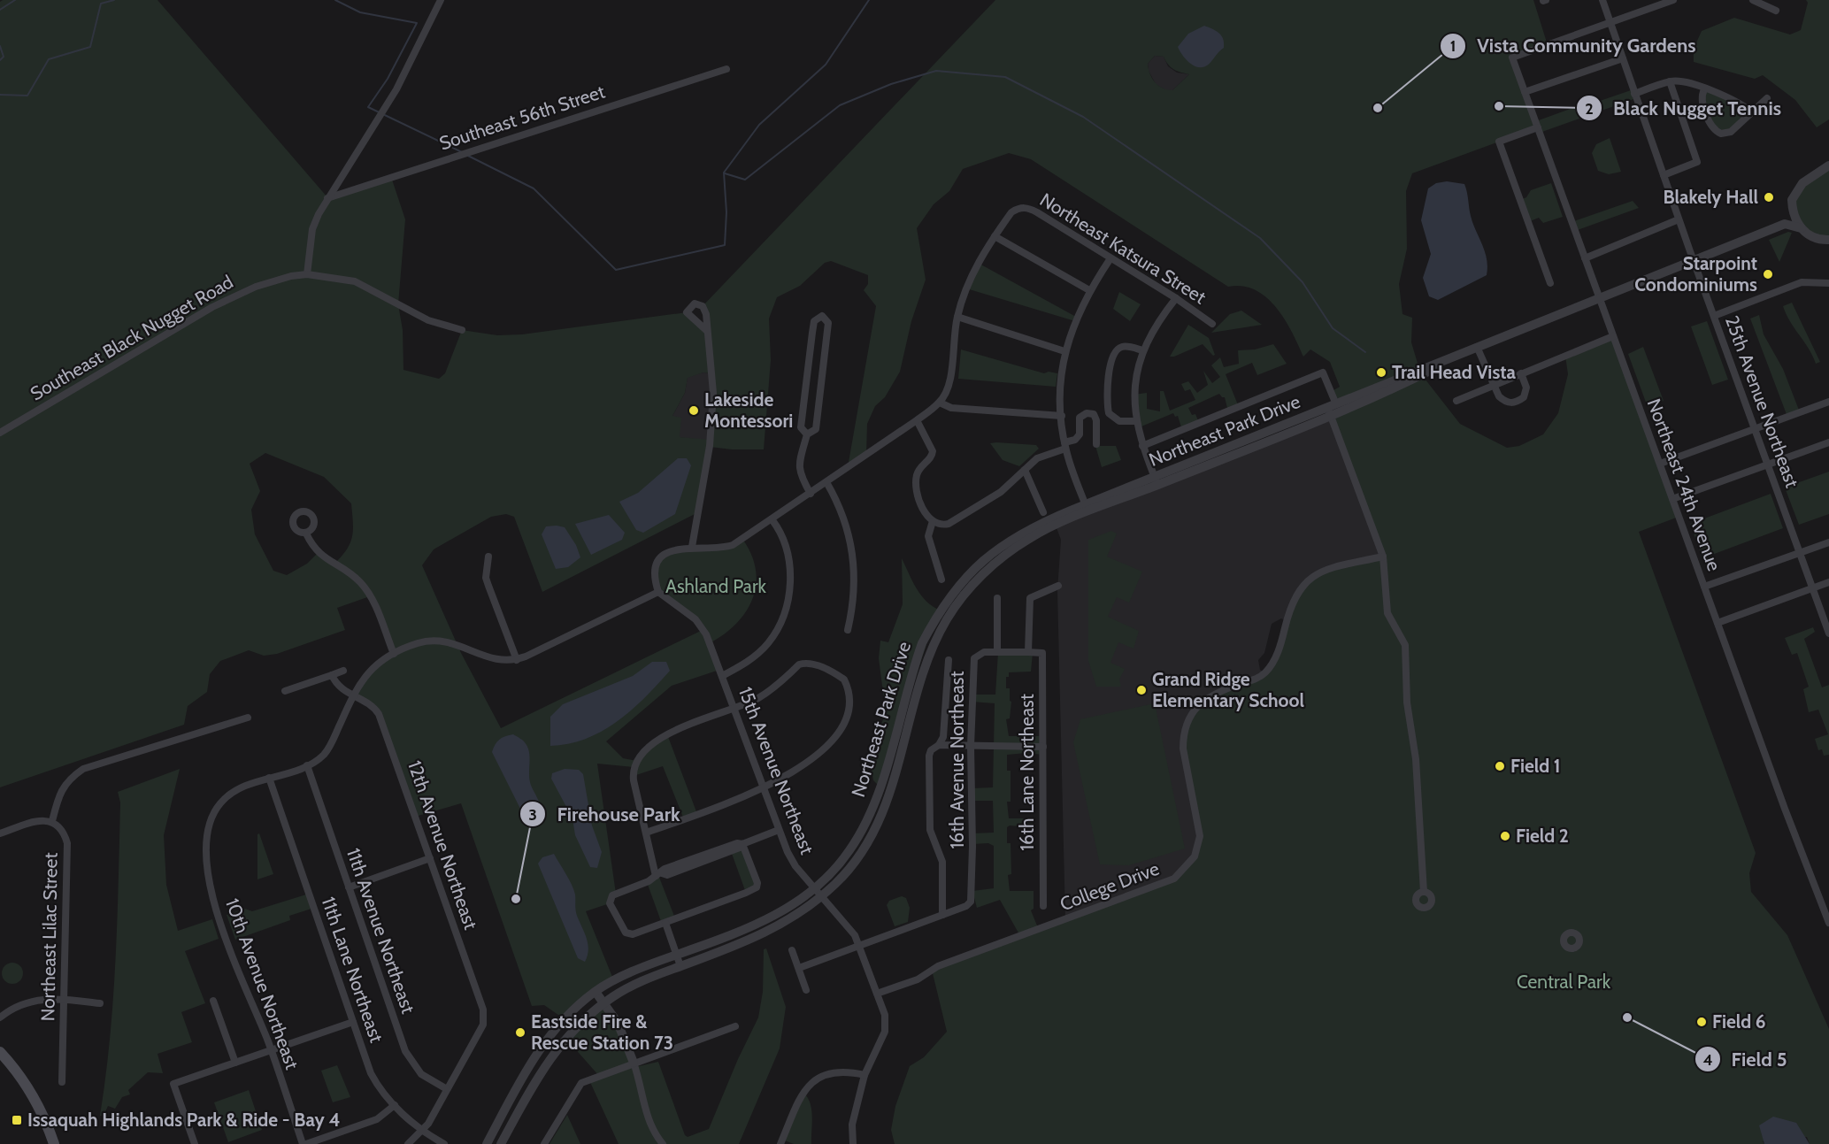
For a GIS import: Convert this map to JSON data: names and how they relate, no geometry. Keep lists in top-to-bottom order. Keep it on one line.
{"streets":{"street":["Southeast 56th Street","Northeast Katsura Street","Southeast Black Nugget Road","25th Avenue Northeast","Northeast Park Drive","Northeast 24th Avenue","16th Avenue Northeast","15th Avenue Northeast","16th Lane Northeast","12th Avenue Northeast","College Drive","11th Avenue Northeast","Northeast Lilac Street","11th Lane Northeast","10th Avenue Northeast"]},"crossings":[["25th Avenue Northeast","Northeast Park Drive"],["25th Avenue Northeast","Northeast 24th Avenue"],["Northeast Park Drive","Northeast 24th Avenue"],["Northeast Park Drive","15th Avenue Northeast"],["16th Avenue Northeast","16th Lane Northeast"],["15th Avenue Northeast","College Drive"],["12th Avenue Northeast","11th Avenue Northeast"],["11th Avenue Northeast","10th Avenue Northeast"],["11th Lane Northeast","10th Avenue Northeast"]],"parks":["Ashland Park","Central Park"],"places":{"other":["Black Nugget Tennis","Vista Community Gardens","Blakely Hall","Starpoint Condominiums","Trail Head Vista","Lakeside Montessori","Grand Ridge Elementary School","Field 1","Field 2","Firehouse Park","Field 5","Field 6","Eastside Fire & Rescue Station 73"],"transit":["Issaquah Highlands Park & Ride - Bay 4"]}}
